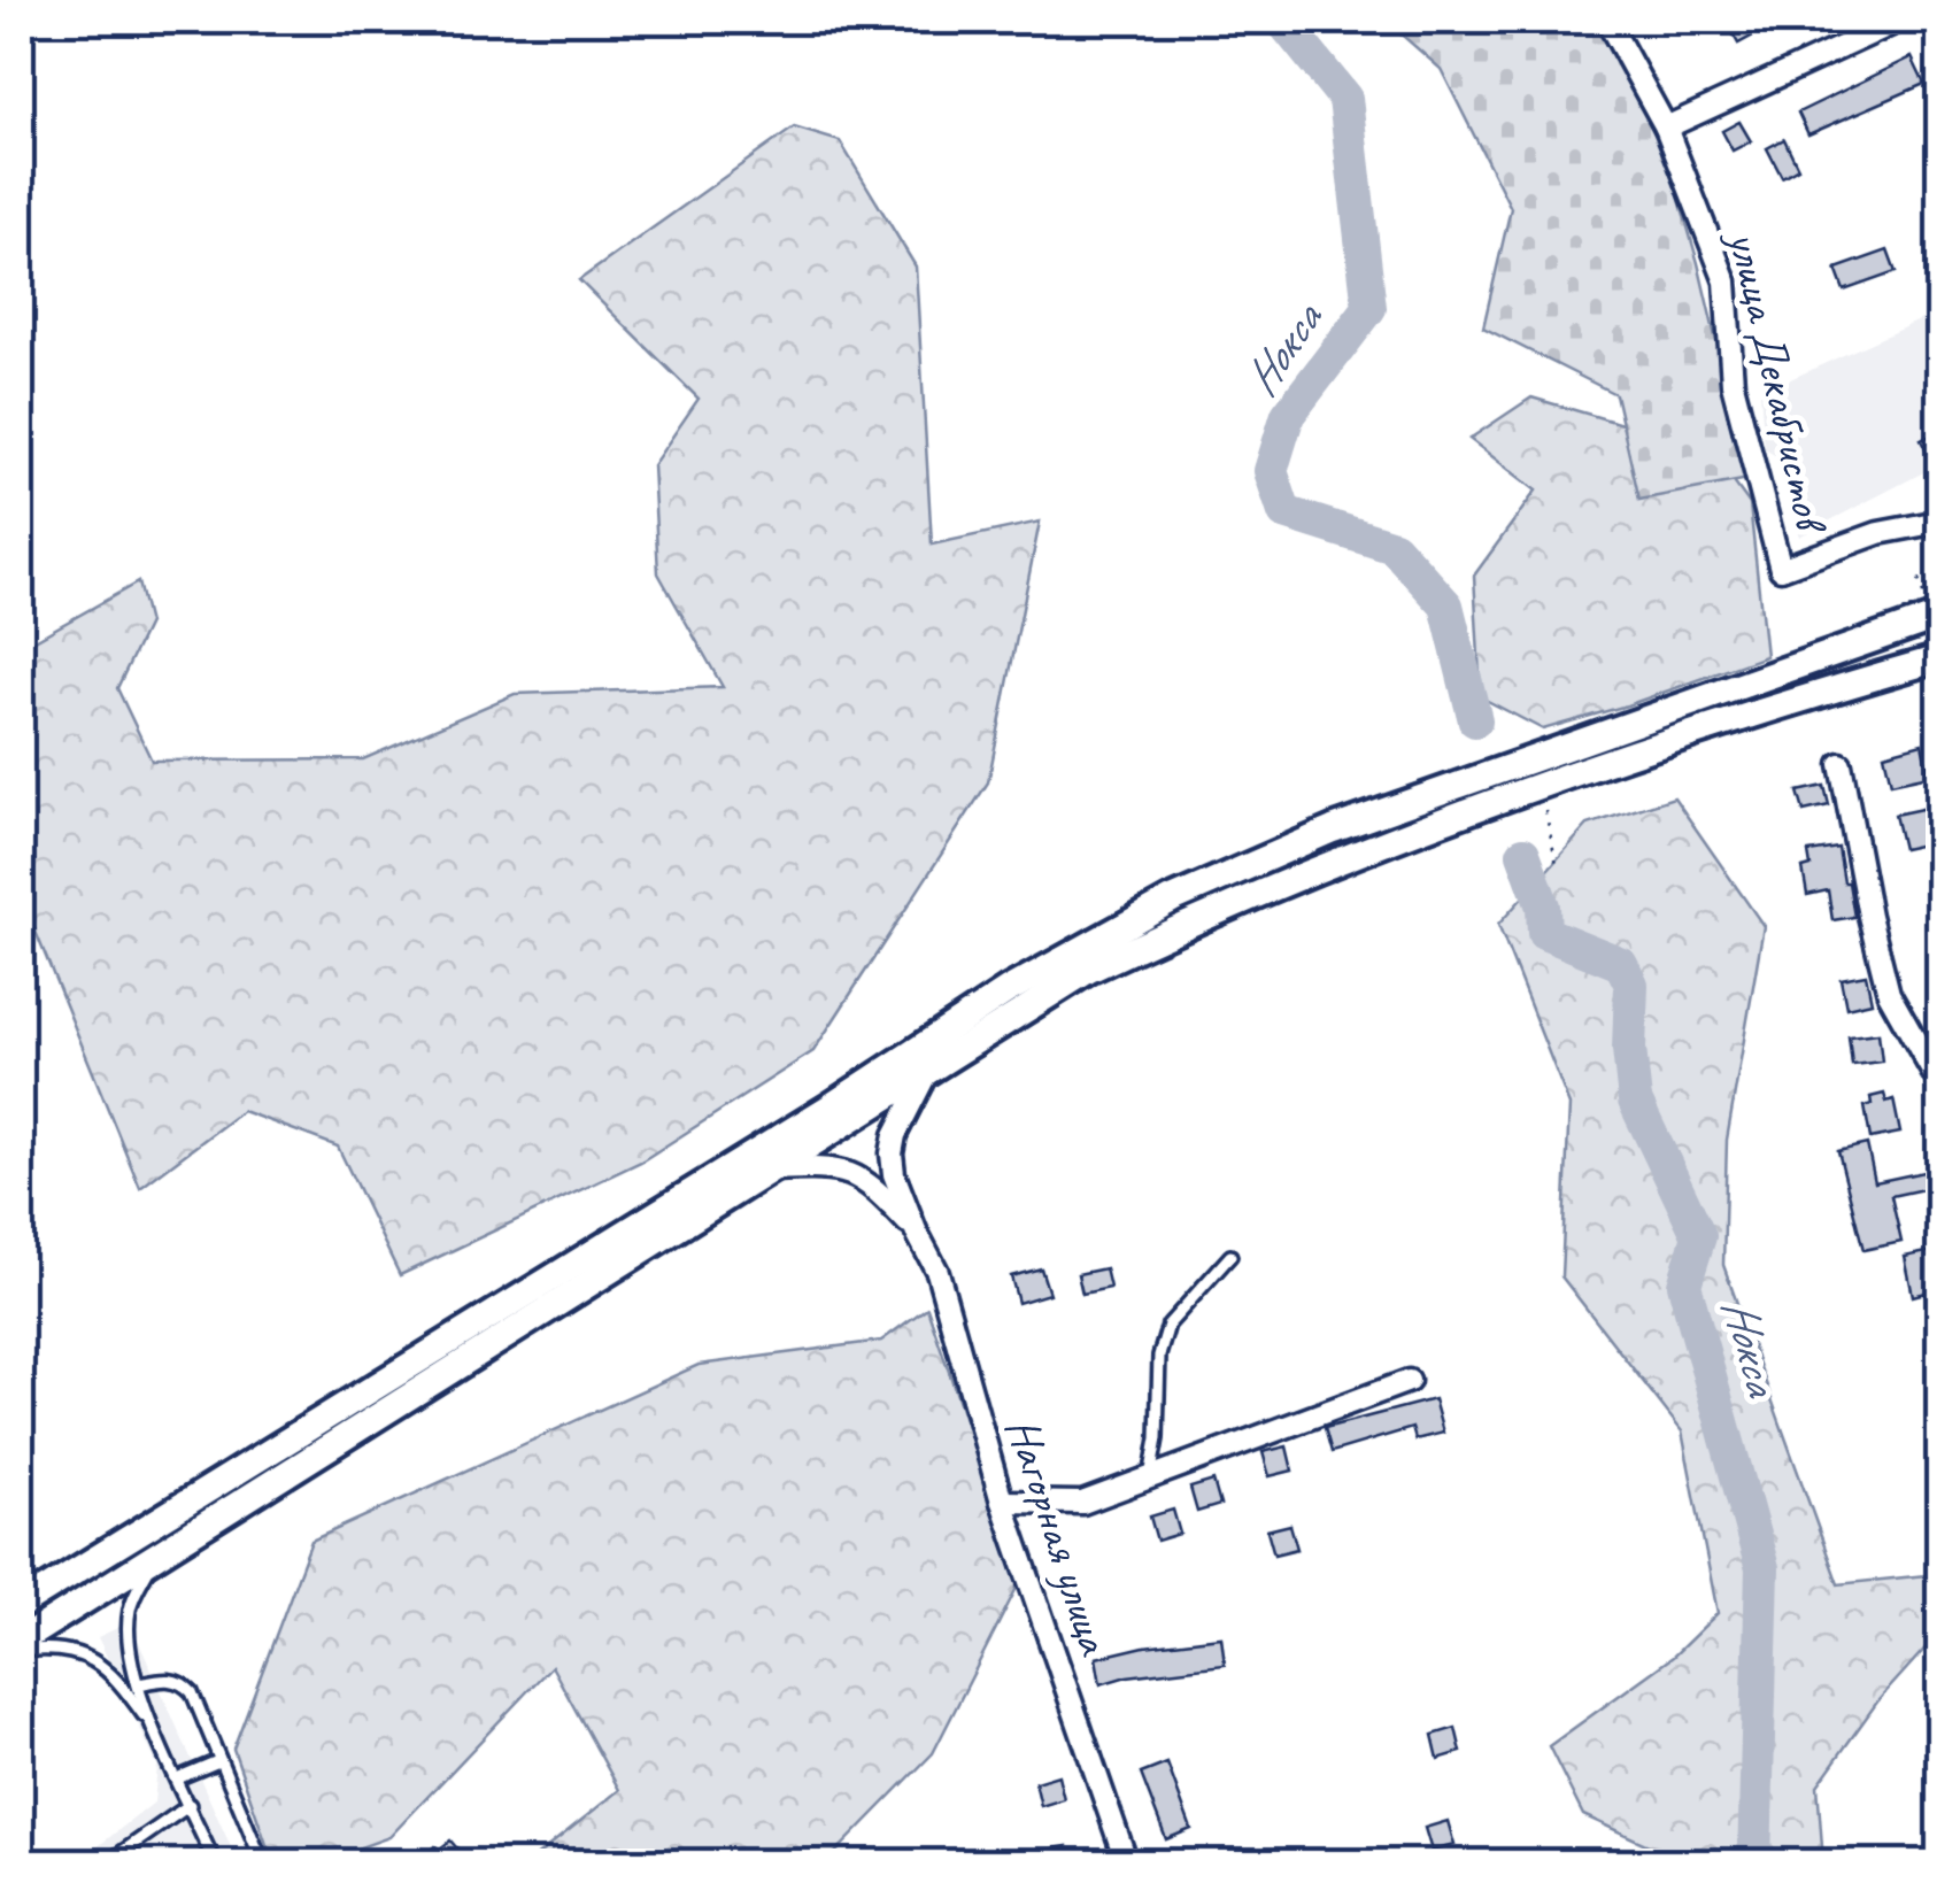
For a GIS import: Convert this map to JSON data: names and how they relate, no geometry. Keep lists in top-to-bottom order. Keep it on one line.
{"streets":{"street":["улица Декабристов","Нагорная улица"]},"water":["Нокса"]}
